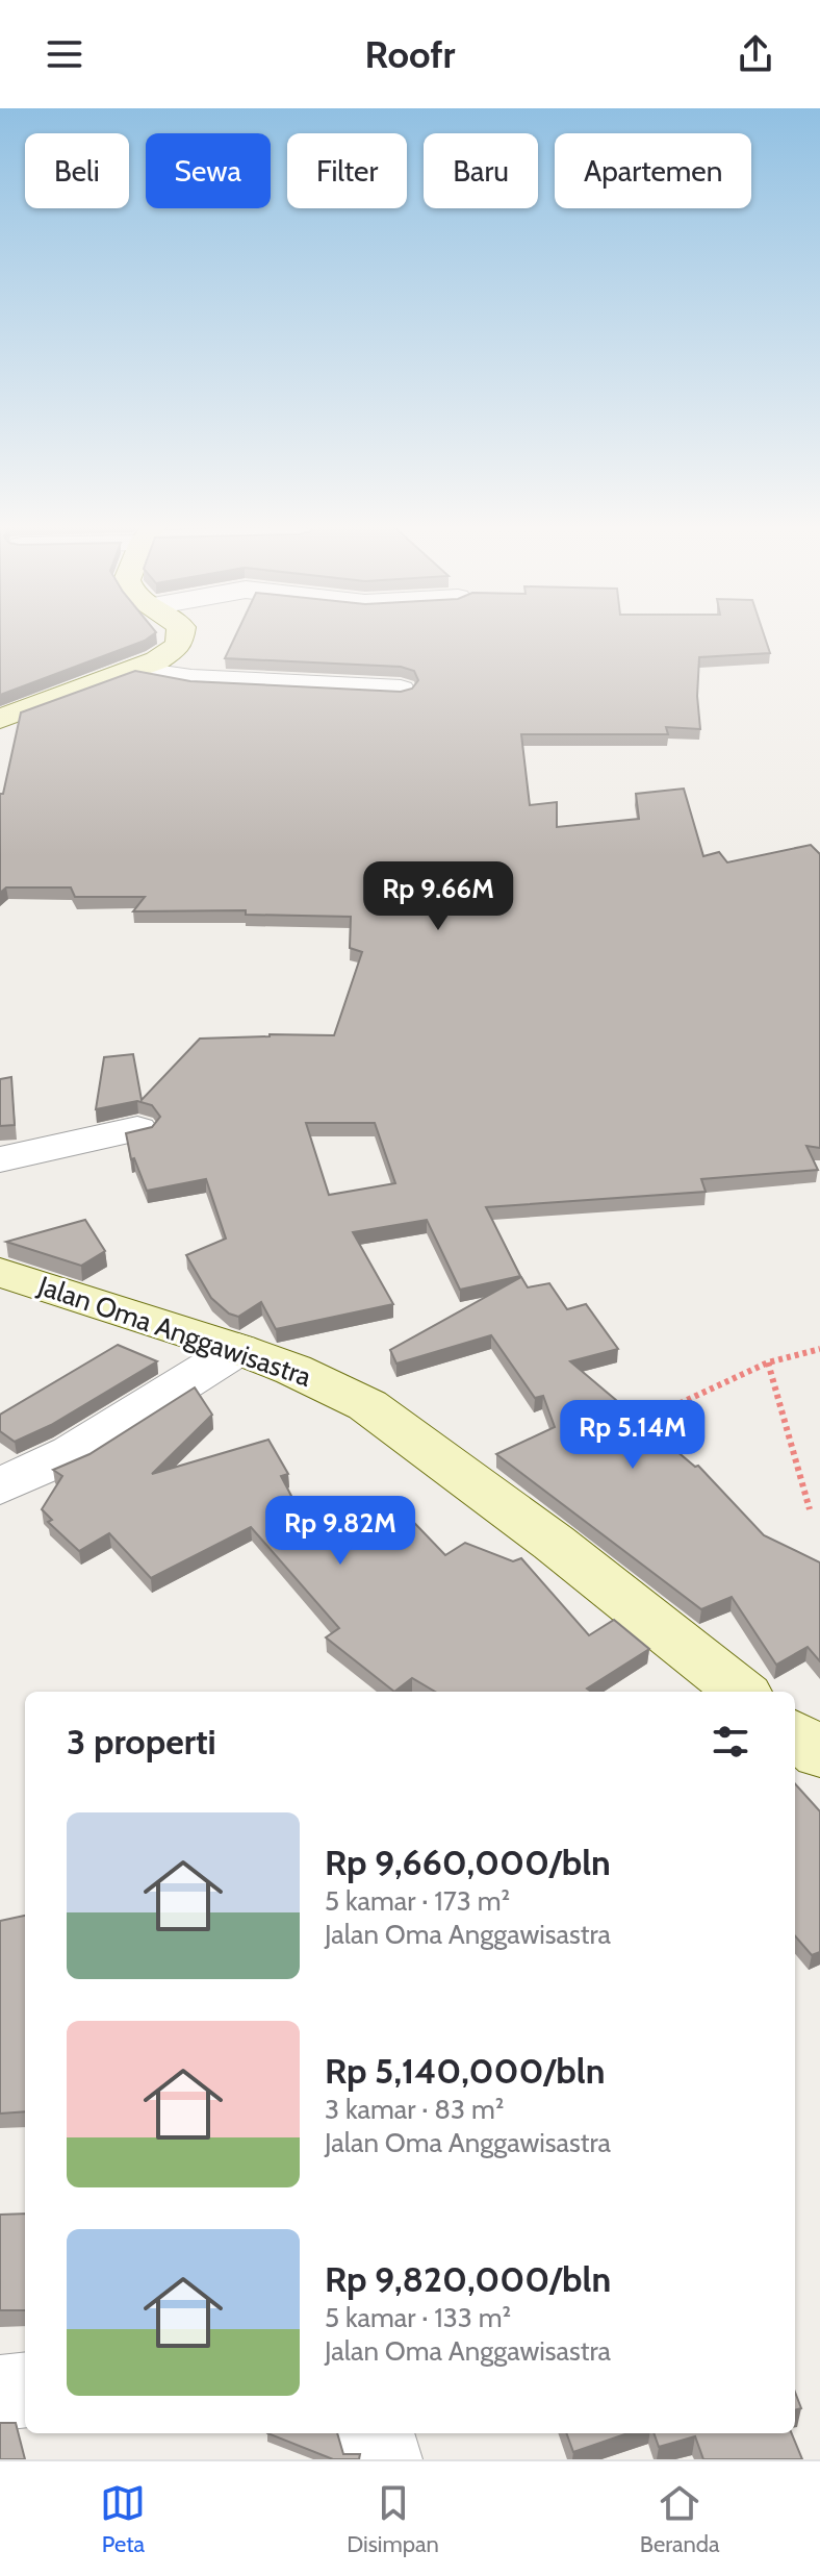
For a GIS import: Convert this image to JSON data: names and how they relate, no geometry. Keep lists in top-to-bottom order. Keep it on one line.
{"streets":{"main road":["Jalan Oma Anggawisastra"]},"page":{"header":"Roofr","chip":["Beli","Sewa","Filter","Baru","Apartemen"],"price":["Rp 9.66M","Rp 5.14M","Rp 9.82M"],"heading":"3 properti","list":[{"name":"Rp 9,660,000/bln","note":"5 kamar · 173 m² · Jalan Oma Anggawisastra"},{"name":"Rp 5,140,000/bln","note":"3 kamar · 83 m² · Jalan Oma Anggawisastra"},{"name":"Rp 9,820,000/bln","note":"5 kamar · 133 m² · Jalan Oma Anggawisastra"}],"tabs":["Peta","Disimpan","Beranda"]}}
